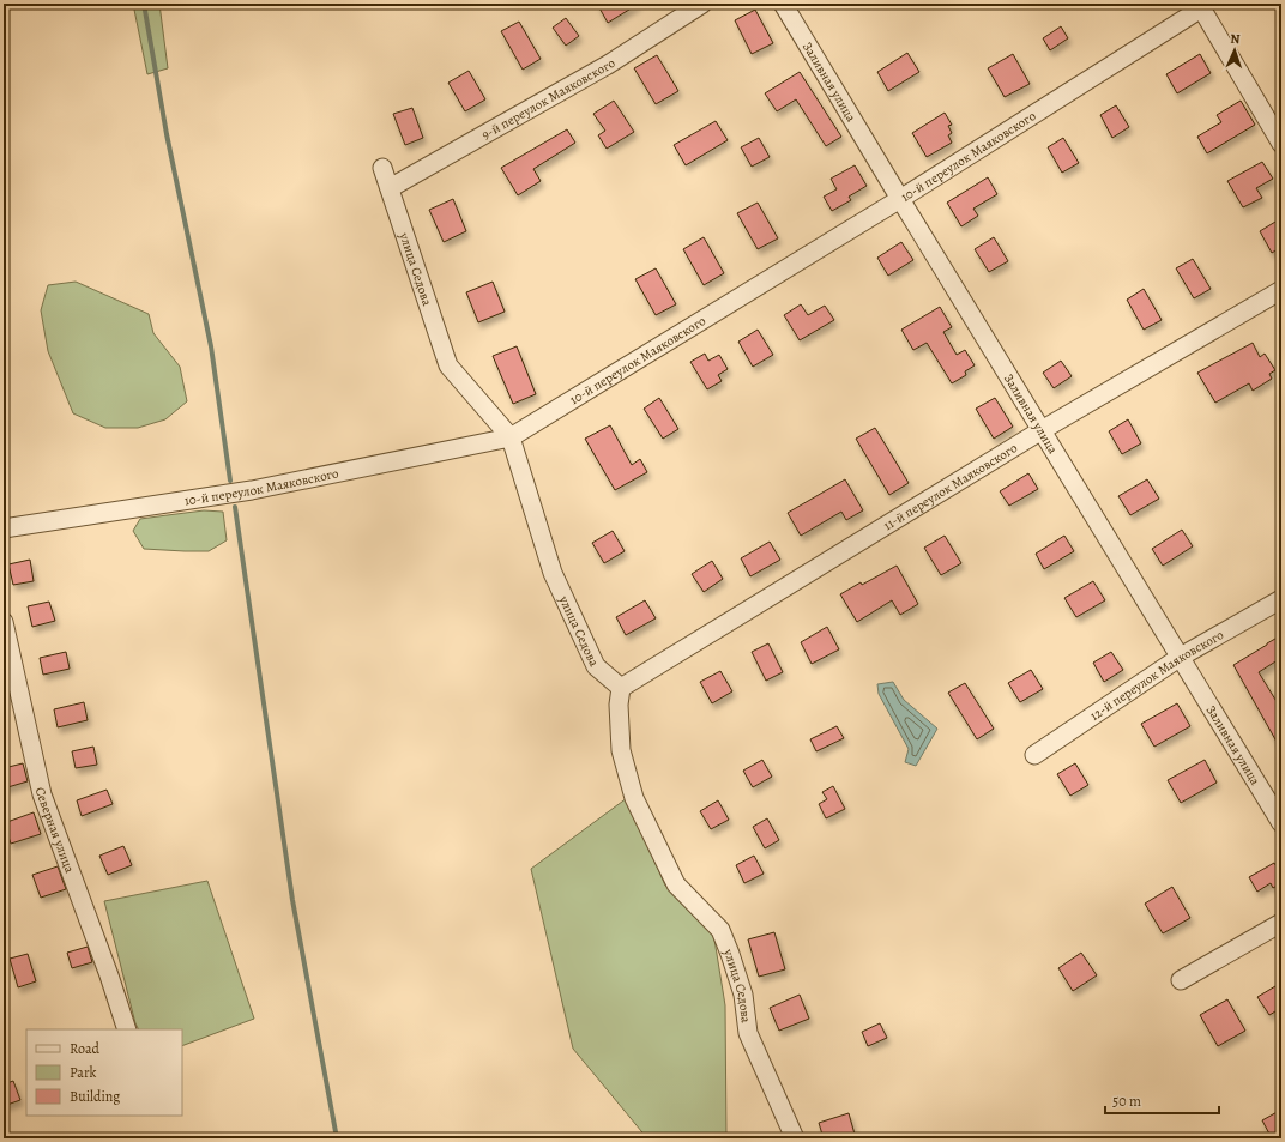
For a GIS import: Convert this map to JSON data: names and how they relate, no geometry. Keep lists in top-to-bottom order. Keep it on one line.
{"streets":{"street":["Заливная улица","9-й переулок Маяковского","10-й переулок Маяковского","улица Седова","11-й переулок Маяковского","12-й переулок Маяковского","Северная улица"]},"crossings":[["Заливная улица","10-й переулок Маяковского"],["Заливная улица","11-й переулок Маяковского"],["Заливная улица","12-й переулок Маяковского"],["9-й переулок Маяковского","улица Седова"],["10-й переулок Маяковского","улица Седова"],["улица Седова","11-й переулок Маяковского"]],"legend":["Road","Park","Building"],"scale_bar":"50 m","north":"top"}
